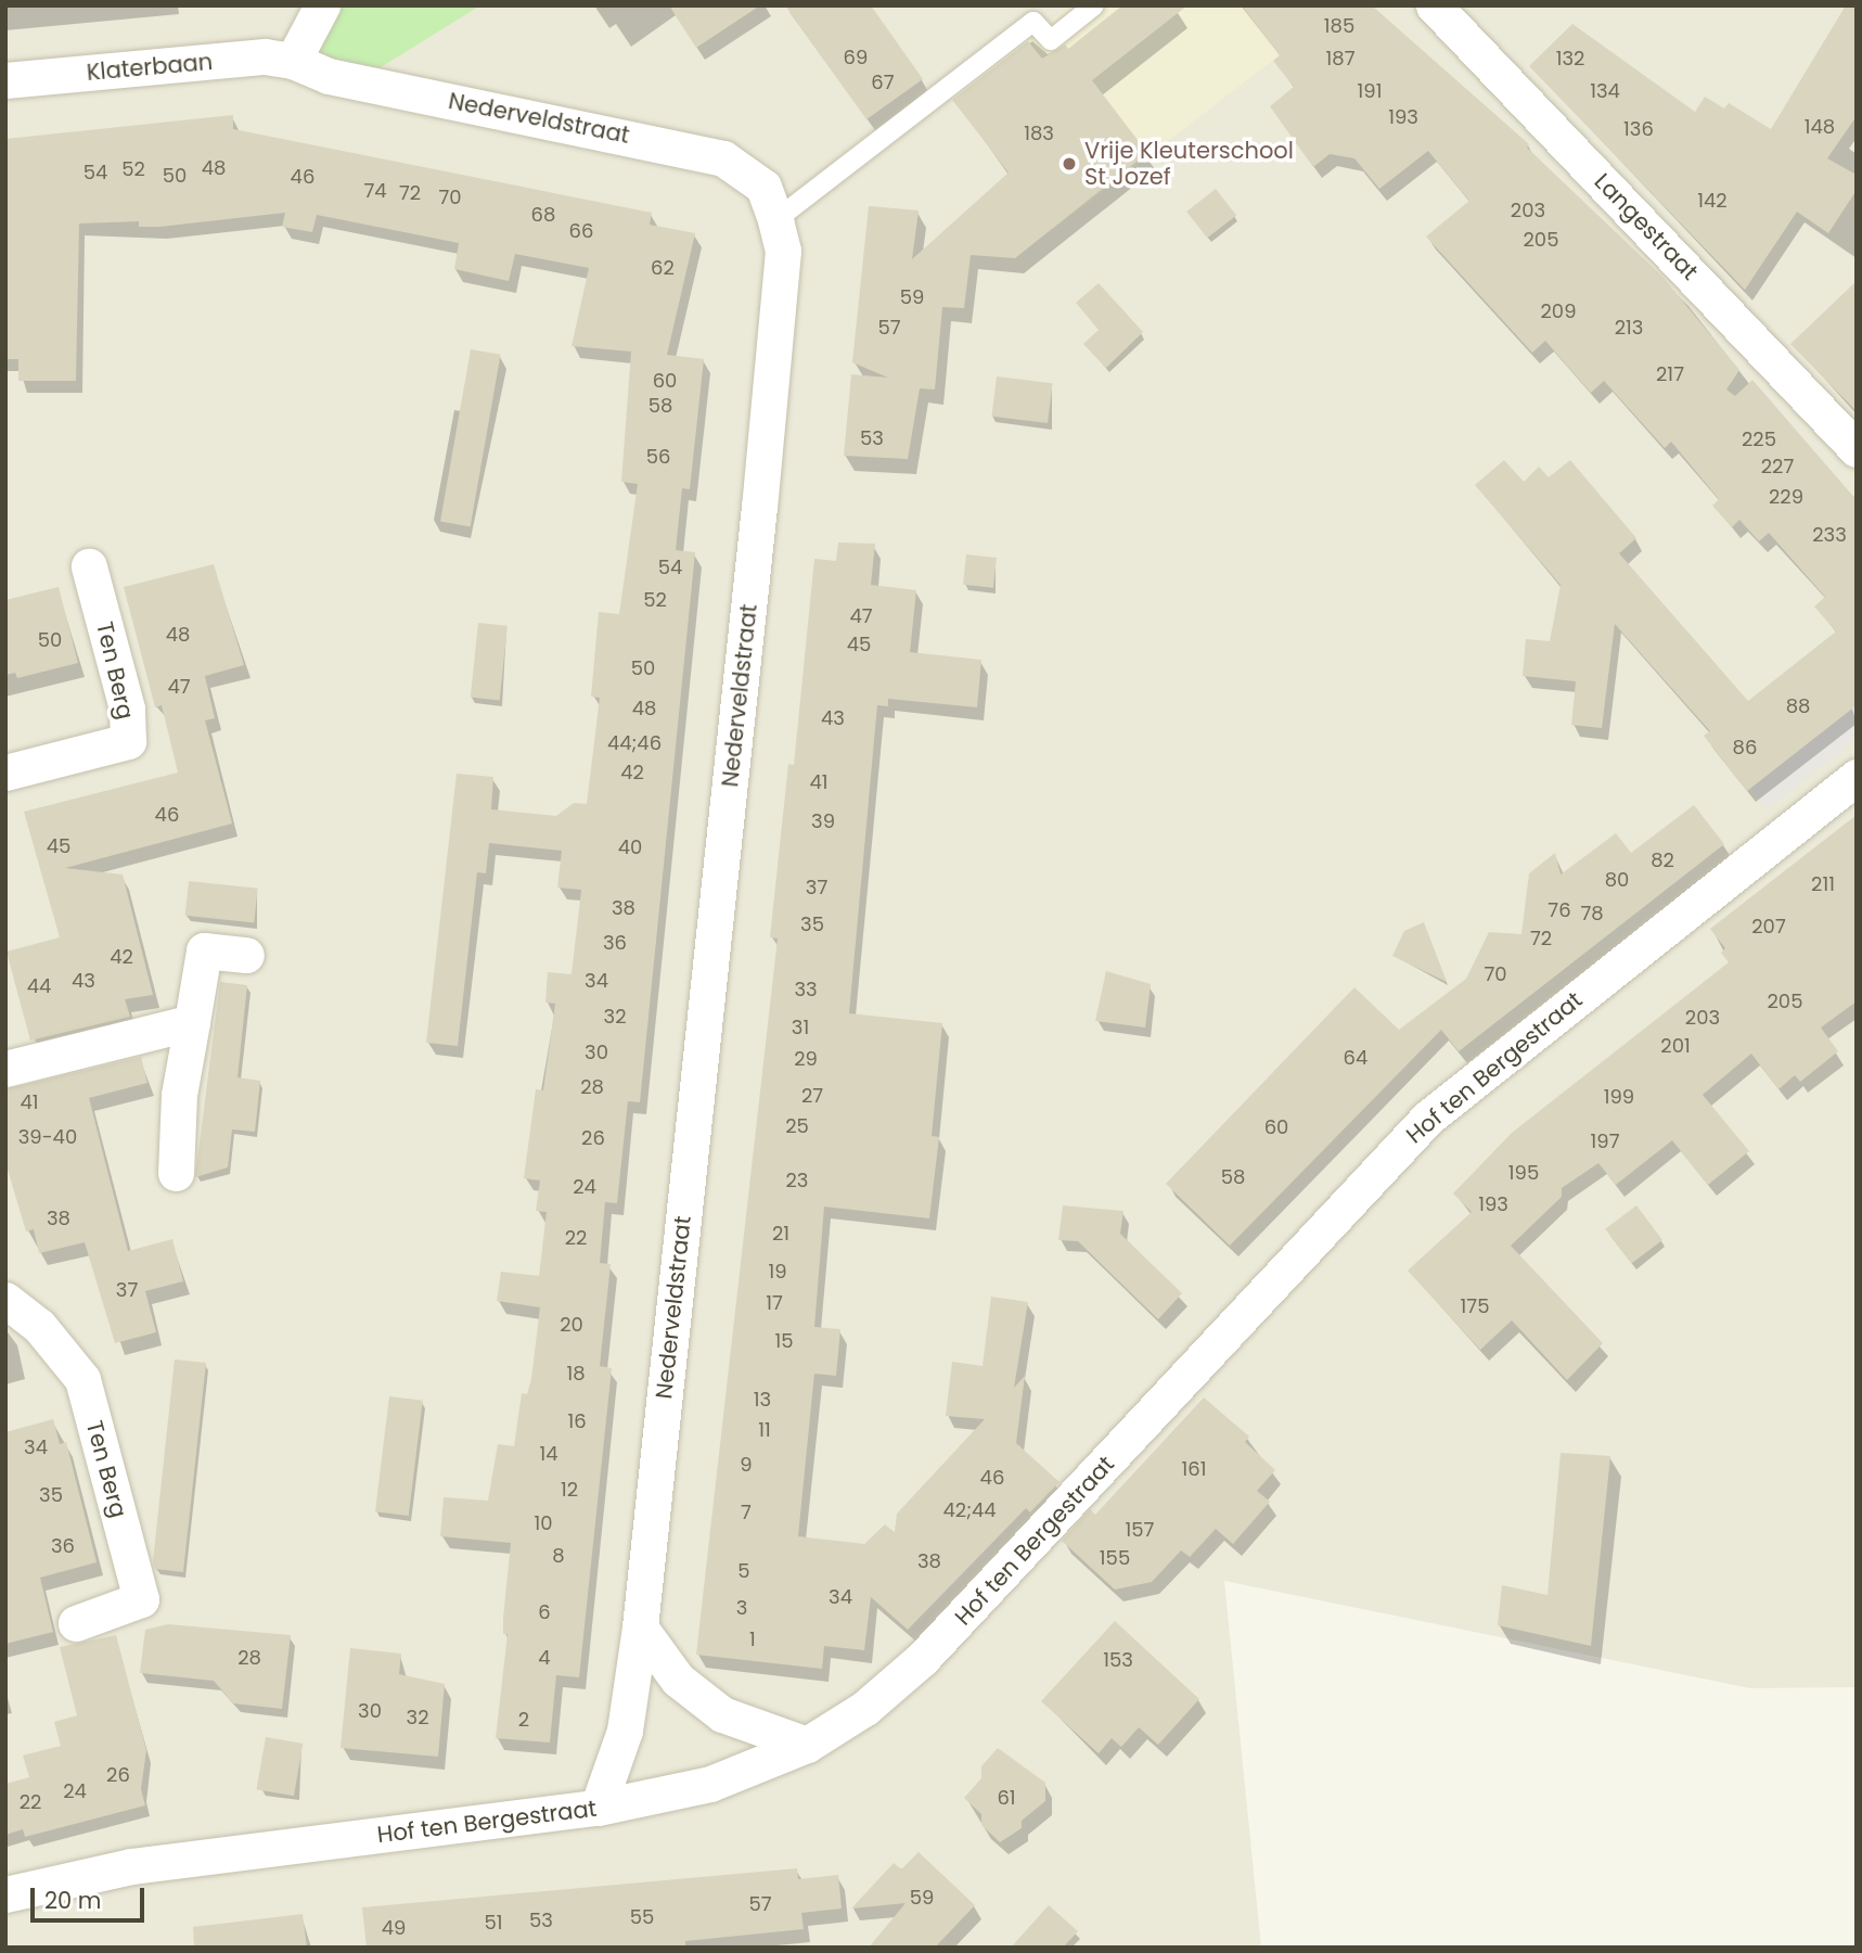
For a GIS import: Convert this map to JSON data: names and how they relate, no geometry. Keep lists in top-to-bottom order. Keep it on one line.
{"streets":{"street":["Klaterbaan","Nederveldstraat","Langestraat","Ten Berg","Hof ten Bergestraat"]},"crossings":[["Klaterbaan","Nederveldstraat"],["Nederveldstraat","Hof ten Bergestraat"]],"places":["Vrije Kleuterschool St Jozef"],"house_numbers":["185","69","187","132","67","191","134","193","148","136","183","48","52","54","50","46","74","72","70","142","203","68","66","205","62","59","209","57","213","217","60","58","53","225","56","227","229","233","54","52","47","48","50","45","50","47","88","48","43","44;46","86","42","41","46","39","45","40","82","80","211","37","38","76","78","35","207","72","36","42","70","43","34","44","33","205","32","203","31","201","30","64","29","28","27","199","41","25","60","39-40","26","197","195","58","23","24","193","38","21","22","19","37","17","175","20","15","18","13","16","11","34","14","9","161","46","12","35","42;44","7","10","157","36","8","155","38","5","34","3","6","1","28","4","153","30","32","2","26","24","61","22","59","57","55","53","51","49"],"scale_bar":"20 m"}
